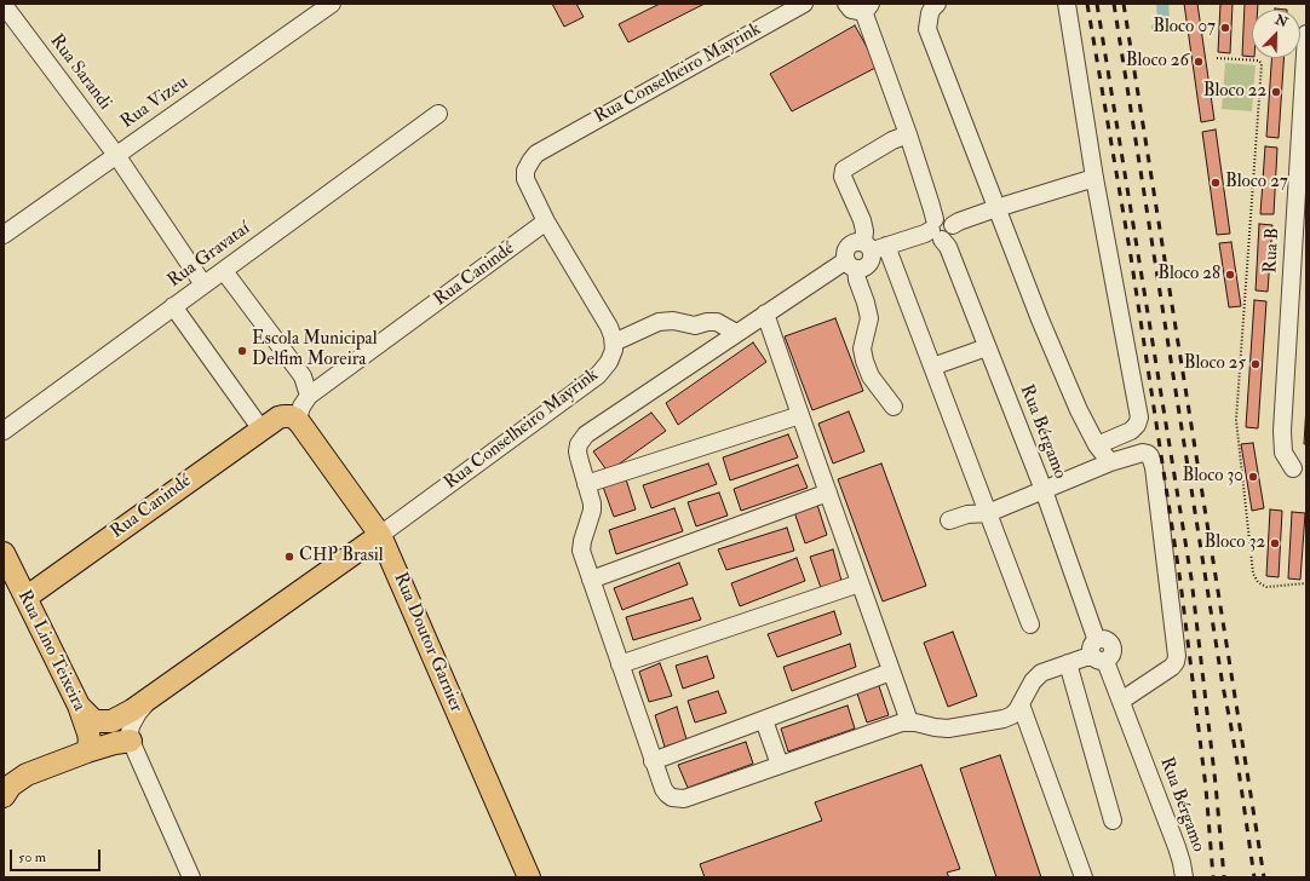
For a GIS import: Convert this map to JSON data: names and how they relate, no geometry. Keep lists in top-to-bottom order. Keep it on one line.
{"streets":{"main road":["Rua Conselheiro Mayrink","Rua Canindé","Rua Doutor Garnier","Rua Lino Teixeira"],"street":["Rua Sarandi","Rua Vizeu","Rua B","Rua Gravataí","Rua Bérgamo"]},"crossings":[["Rua Sarandi","Rua Vizeu"],["Rua Sarandi","Rua Gravataí"],["Rua Conselheiro Mayrink","Rua Canindé"],["Rua Conselheiro Mayrink","Rua Doutor Garnier"],["Rua Canindé","Rua Lino Teixeira"]],"places":["Bloco 07","Bloco 26","Bloco 22","Bloco 27","Bloco 28","Escola Municipal Delfim Moreira","Bloco 25","Bloco 30","Bloco 32","CHP Brasil"],"scale_bar":"50 m","north":"top right"}
